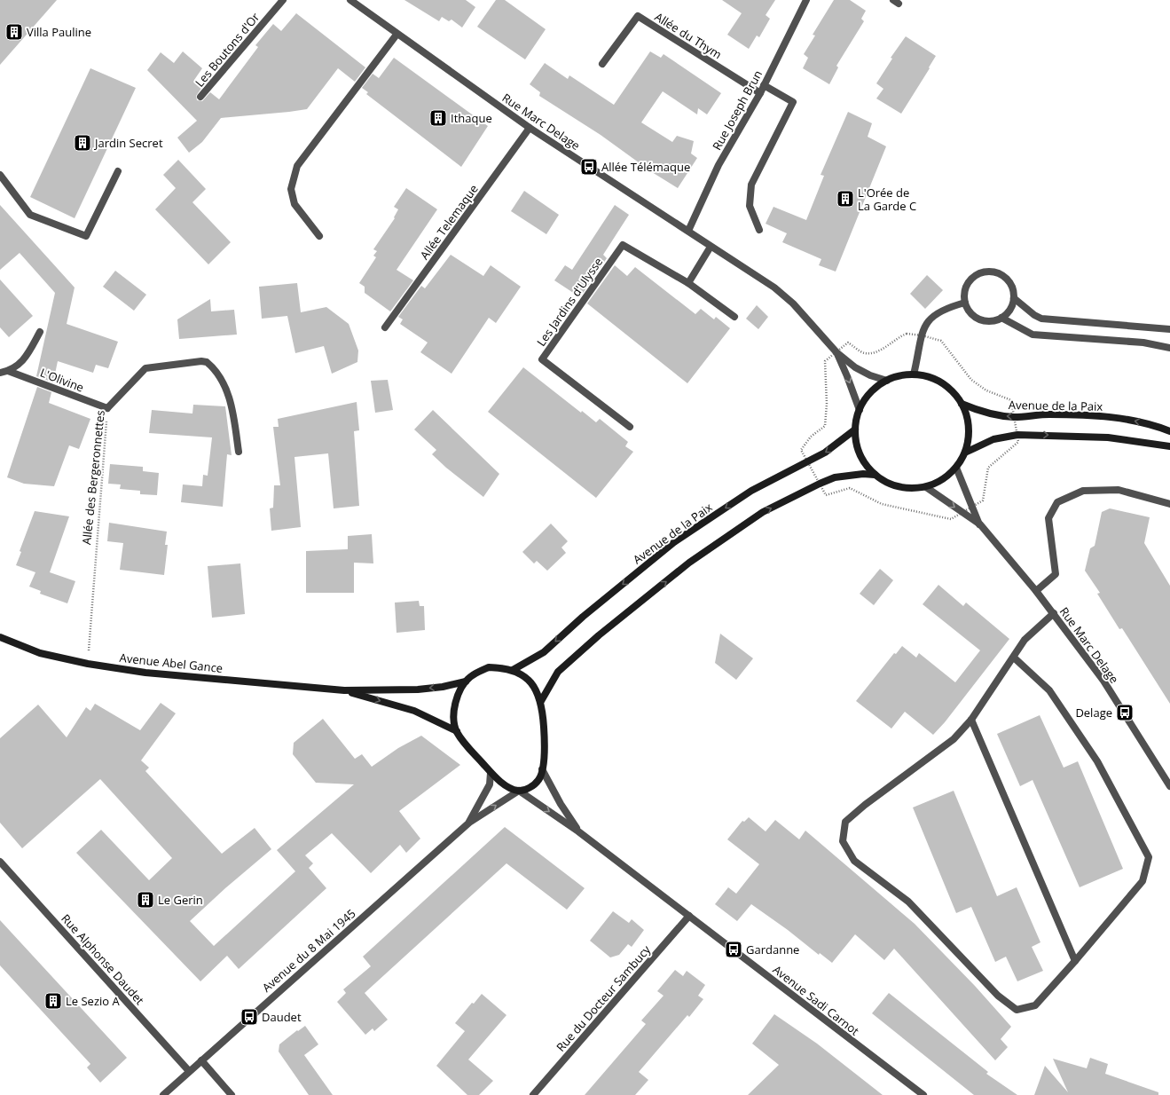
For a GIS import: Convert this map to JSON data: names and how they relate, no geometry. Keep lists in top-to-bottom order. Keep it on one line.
{"streets":{"main road":["Avenue de la Paix","Avenue Abel Gance"],"street":["Allée du Thym","Les Boutons d'Or","Rue Joseph Brun","Rue Marc Delage","Allée Telemaque","Les Jardins d'Ulysse","L'Olivine","Allée des Bergeronnettes","Avenue du 8 Mai 1945","Rue Alphonse Daudet","Rue du Docteur Sambucy","Avenue Sadi Carnot"]},"crossings":[["Allée du Thym","Rue Joseph Brun"],["Rue Joseph Brun","Rue Marc Delage"],["Rue Marc Delage","Allée Telemaque"],["Rue Marc Delage","Avenue de la Paix"],["L'Olivine","Allée des Bergeronnettes"],["Avenue de la Paix","Avenue Abel Gance"],["Avenue de la Paix","Avenue du 8 Mai 1945"],["Avenue de la Paix","Avenue Sadi Carnot"],["Allée des Bergeronnettes","Avenue Abel Gance"],["Avenue Abel Gance","Avenue du 8 Mai 1945"],["Avenue Abel Gance","Avenue Sadi Carnot"],["Avenue du 8 Mai 1945","Rue Alphonse Daudet"],["Avenue du 8 Mai 1945","Avenue Sadi Carnot"],["Rue du Docteur Sambucy","Avenue Sadi Carnot"]],"places":{"building":["Villa Pauline","Ithaque","Jardin Secret","L'Orée de La Garde C","Le Gerin","Le Sezio A"],"bus stop":["Allée Télémaque","Delage","Gardanne","Daudet"]}}
